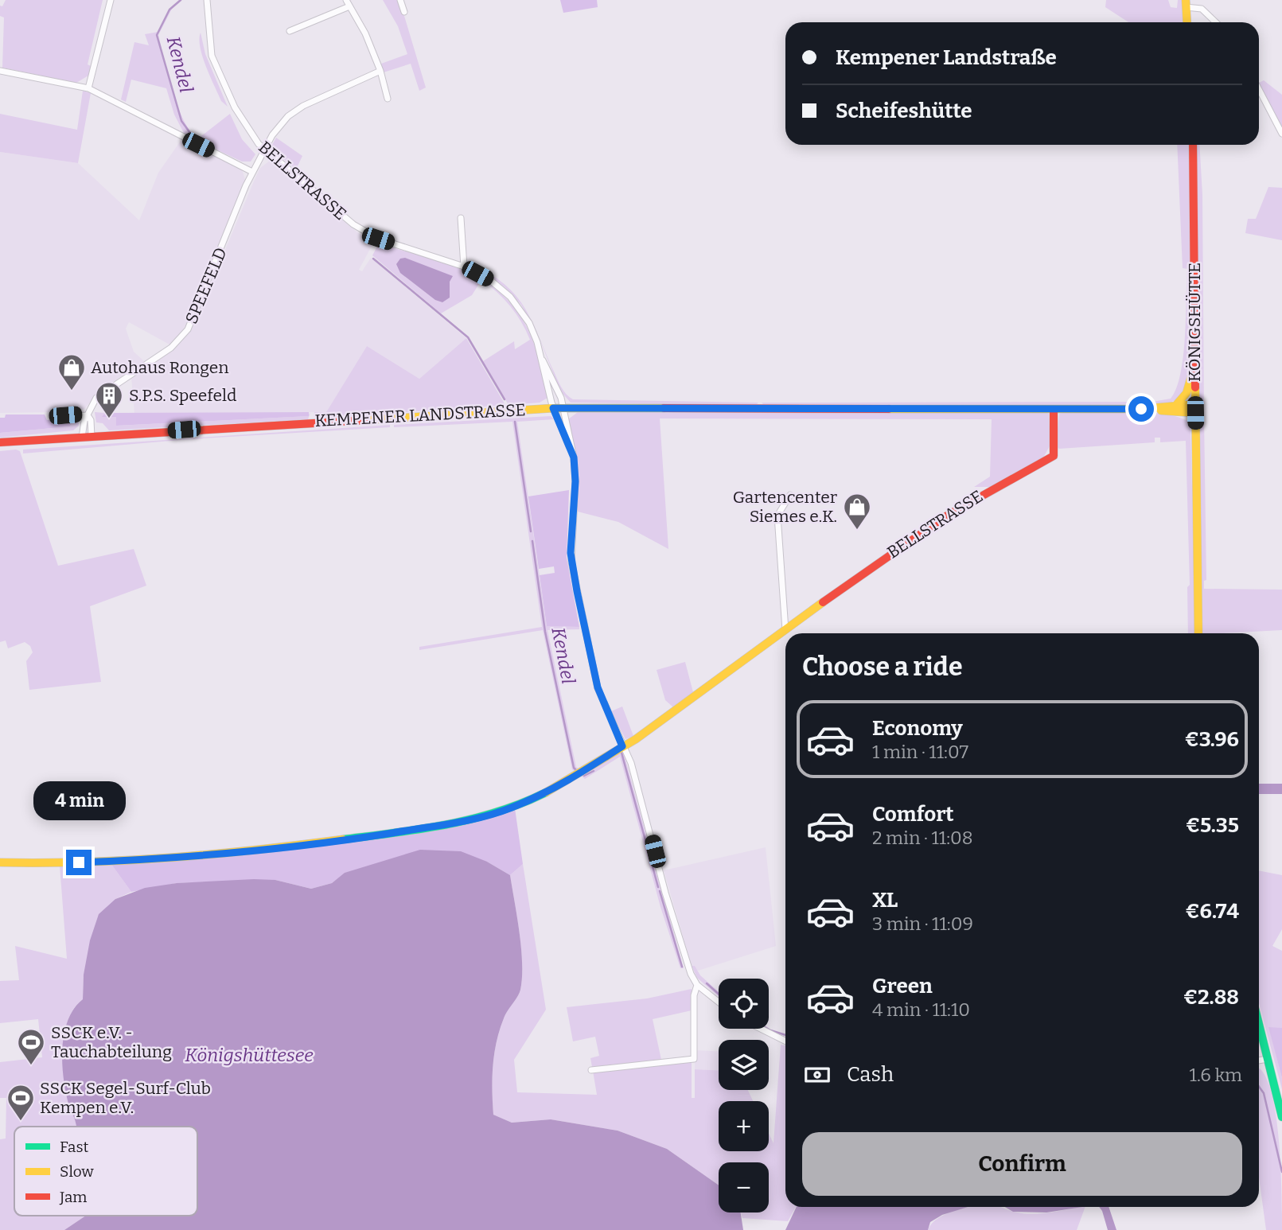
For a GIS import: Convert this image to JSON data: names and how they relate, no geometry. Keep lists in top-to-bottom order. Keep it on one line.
{"streets":{"street":["BELLSTRASSE","SPEEFELD","KÖNIGSHÜTTE","KEMPENER LANDSTRASSE"]},"crossings":[["BELLSTRASSE","SPEEFELD"],["BELLSTRASSE","KEMPENER LANDSTRASSE"],["SPEEFELD","KEMPENER LANDSTRASSE"],["KÖNIGSHÜTTE","KEMPENER LANDSTRASSE"]],"water":["Kendel","Königshüttesee"],"places":{"shop":["Autohaus Rongen","Gartencenter Siemes e.K."],"building":["S.P.S. Speefeld"],"sports":["SSCK e.V. - Tauchabteilung","SSCK Segel-Surf-Club Kempen e.V."]},"legend":["Fast","Slow","Jam"],"page":{"banner":["Kempener Landstraße","Scheifeshütte"],"heading":"Choose a ride","list":[{"name":"Economy","note":"1 min · 11:07","value":"€3.96"},{"name":"Comfort","note":"2 min · 11:08","value":"€5.35"},{"name":"XL","note":"3 min · 11:09","value":"€6.74"},{"name":"Green","note":"4 min · 11:10","value":"€2.88"}],"bubble":"4 min","map_buttons":["+","−"],"pay":["Cash","1.6 km"],"buttons":"Confirm"}}
